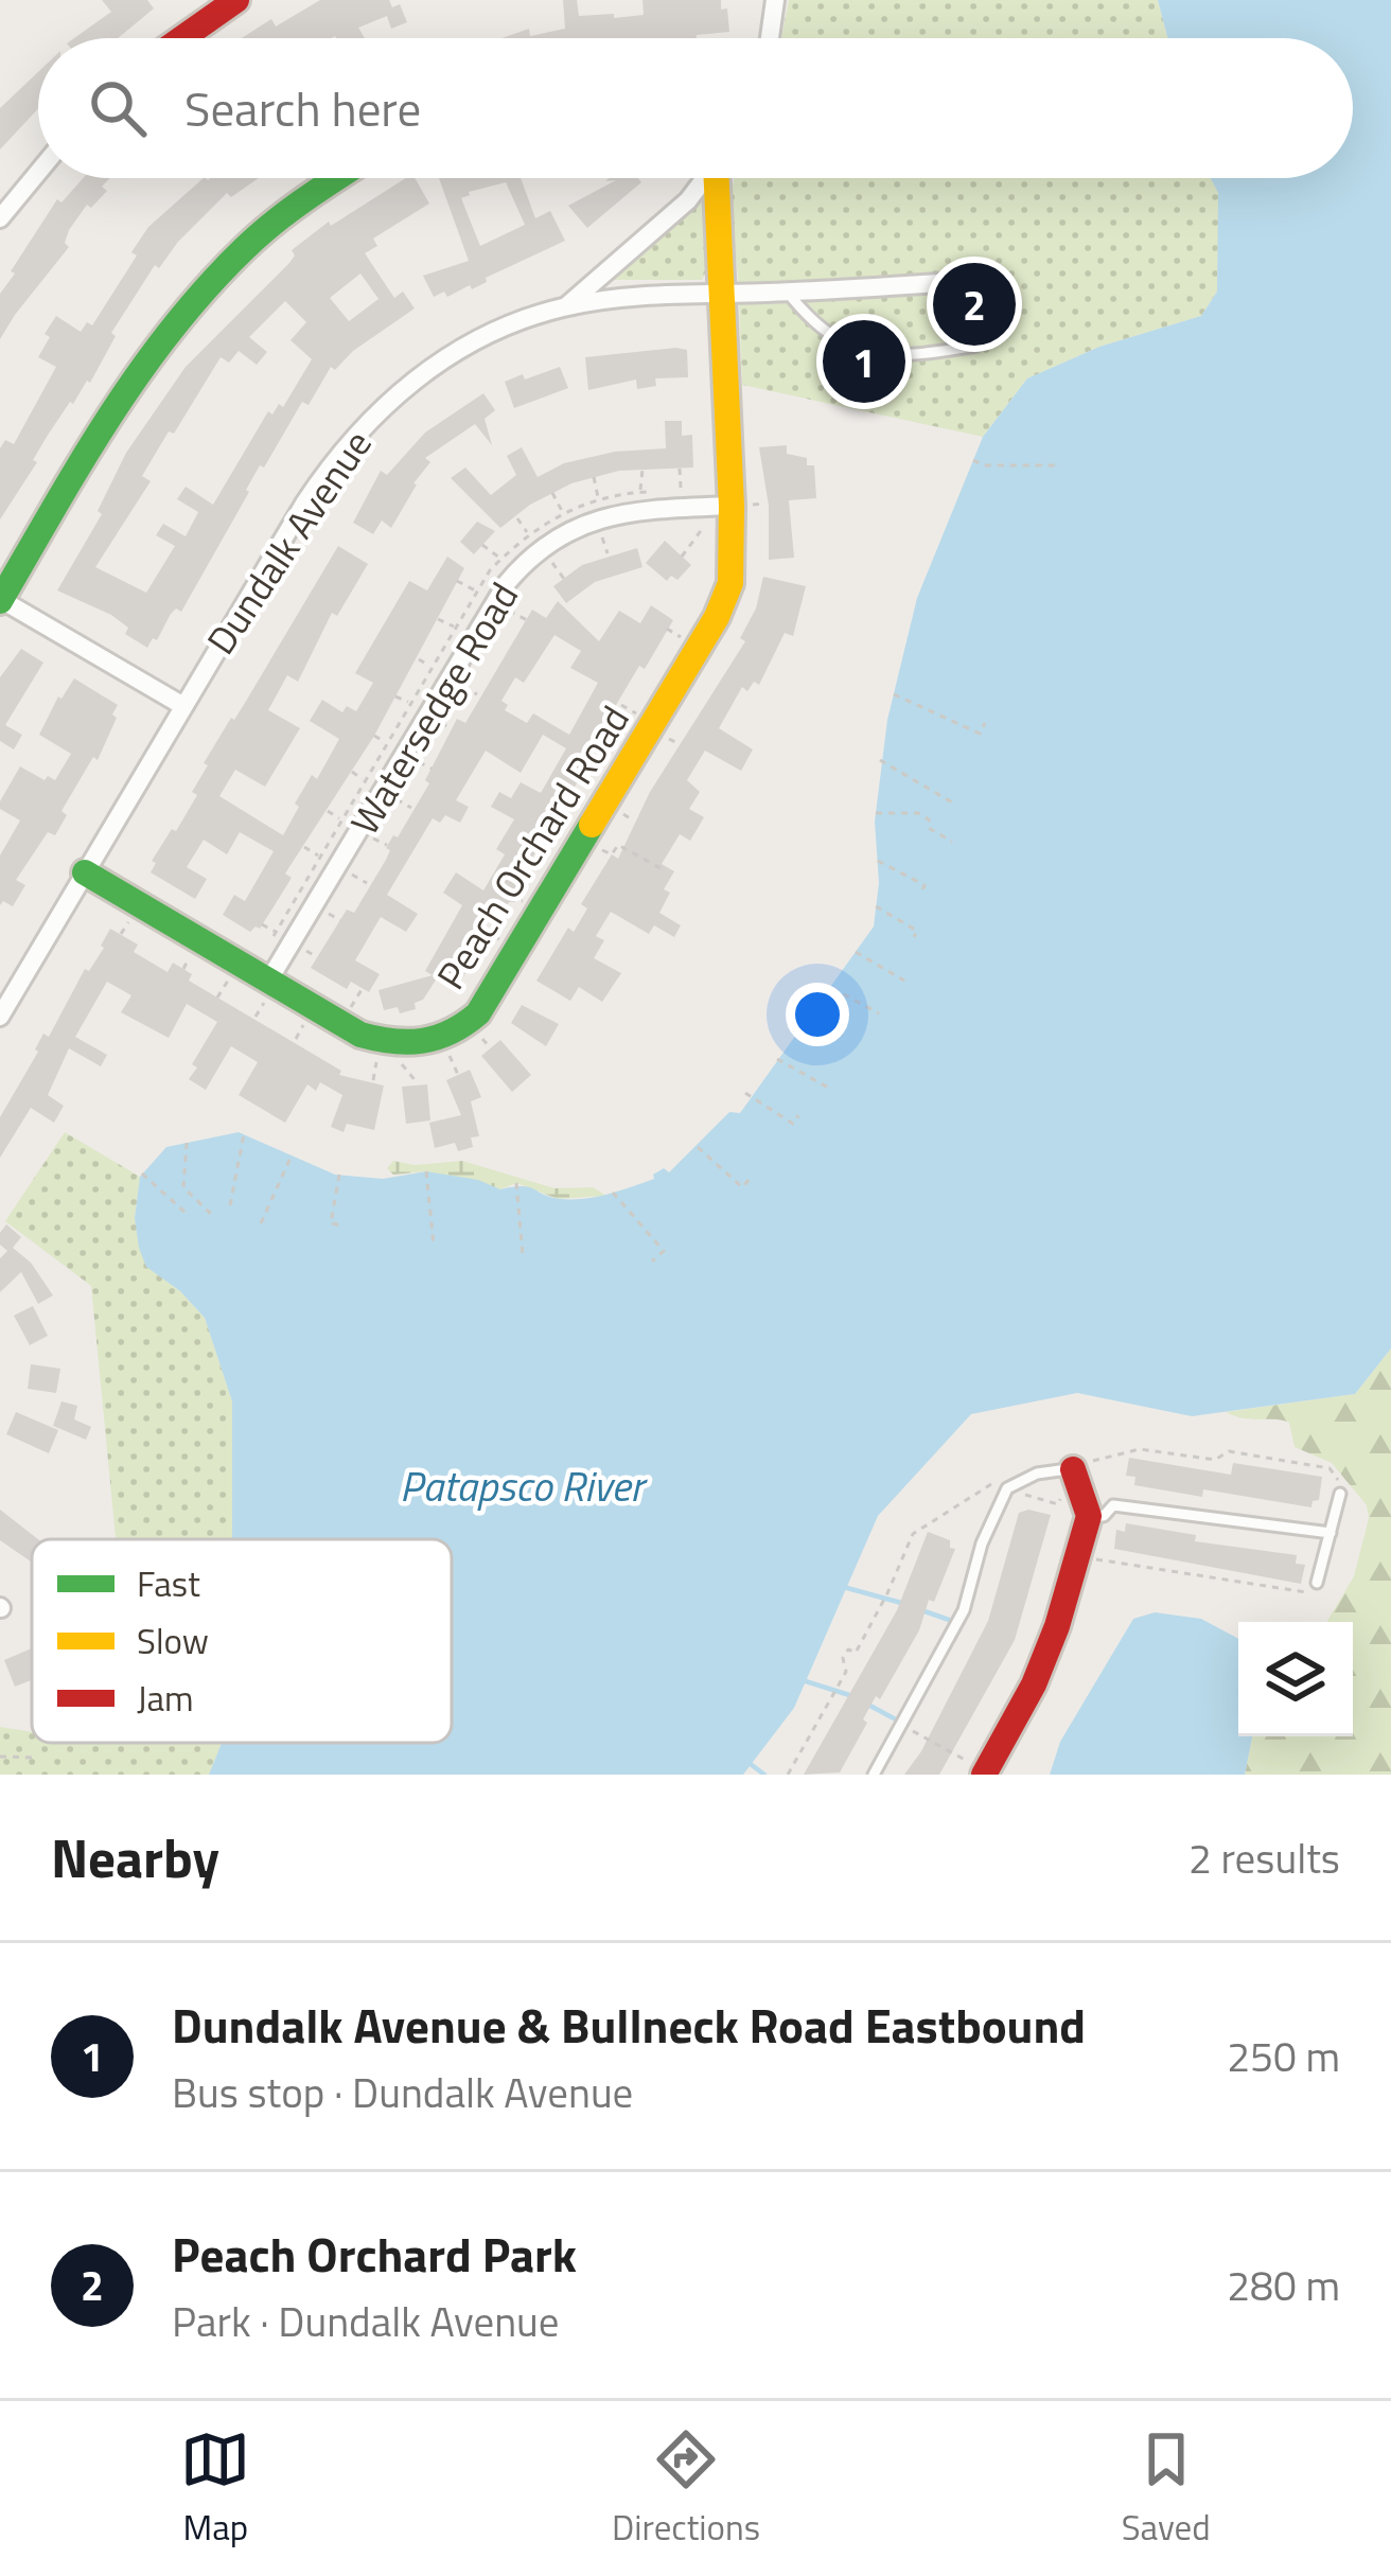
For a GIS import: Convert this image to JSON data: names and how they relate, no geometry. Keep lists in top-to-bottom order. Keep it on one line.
{"streets":{"street":["Dundalk Avenue","Watersedge Road","Peach Orchard Road"]},"crossings":[["Dundalk Avenue","Peach Orchard Road"],["Watersedge Road","Peach Orchard Road"]],"water":["Patapsco River"],"legend":["Fast","Slow","Jam"],"page":{"search":"Search here","pins":["2","1"],"heading":["Nearby","2 results"],"list":[{"mark":"1","name":"Dundalk Avenue & Bullneck Road Eastbound","note":"Bus stop · Dundalk Avenue","value":"250 m"},{"mark":"2","name":"Peach Orchard Park","note":"Park · Dundalk Avenue","value":"280 m"}],"nav":["Map","Directions","Saved"]}}
